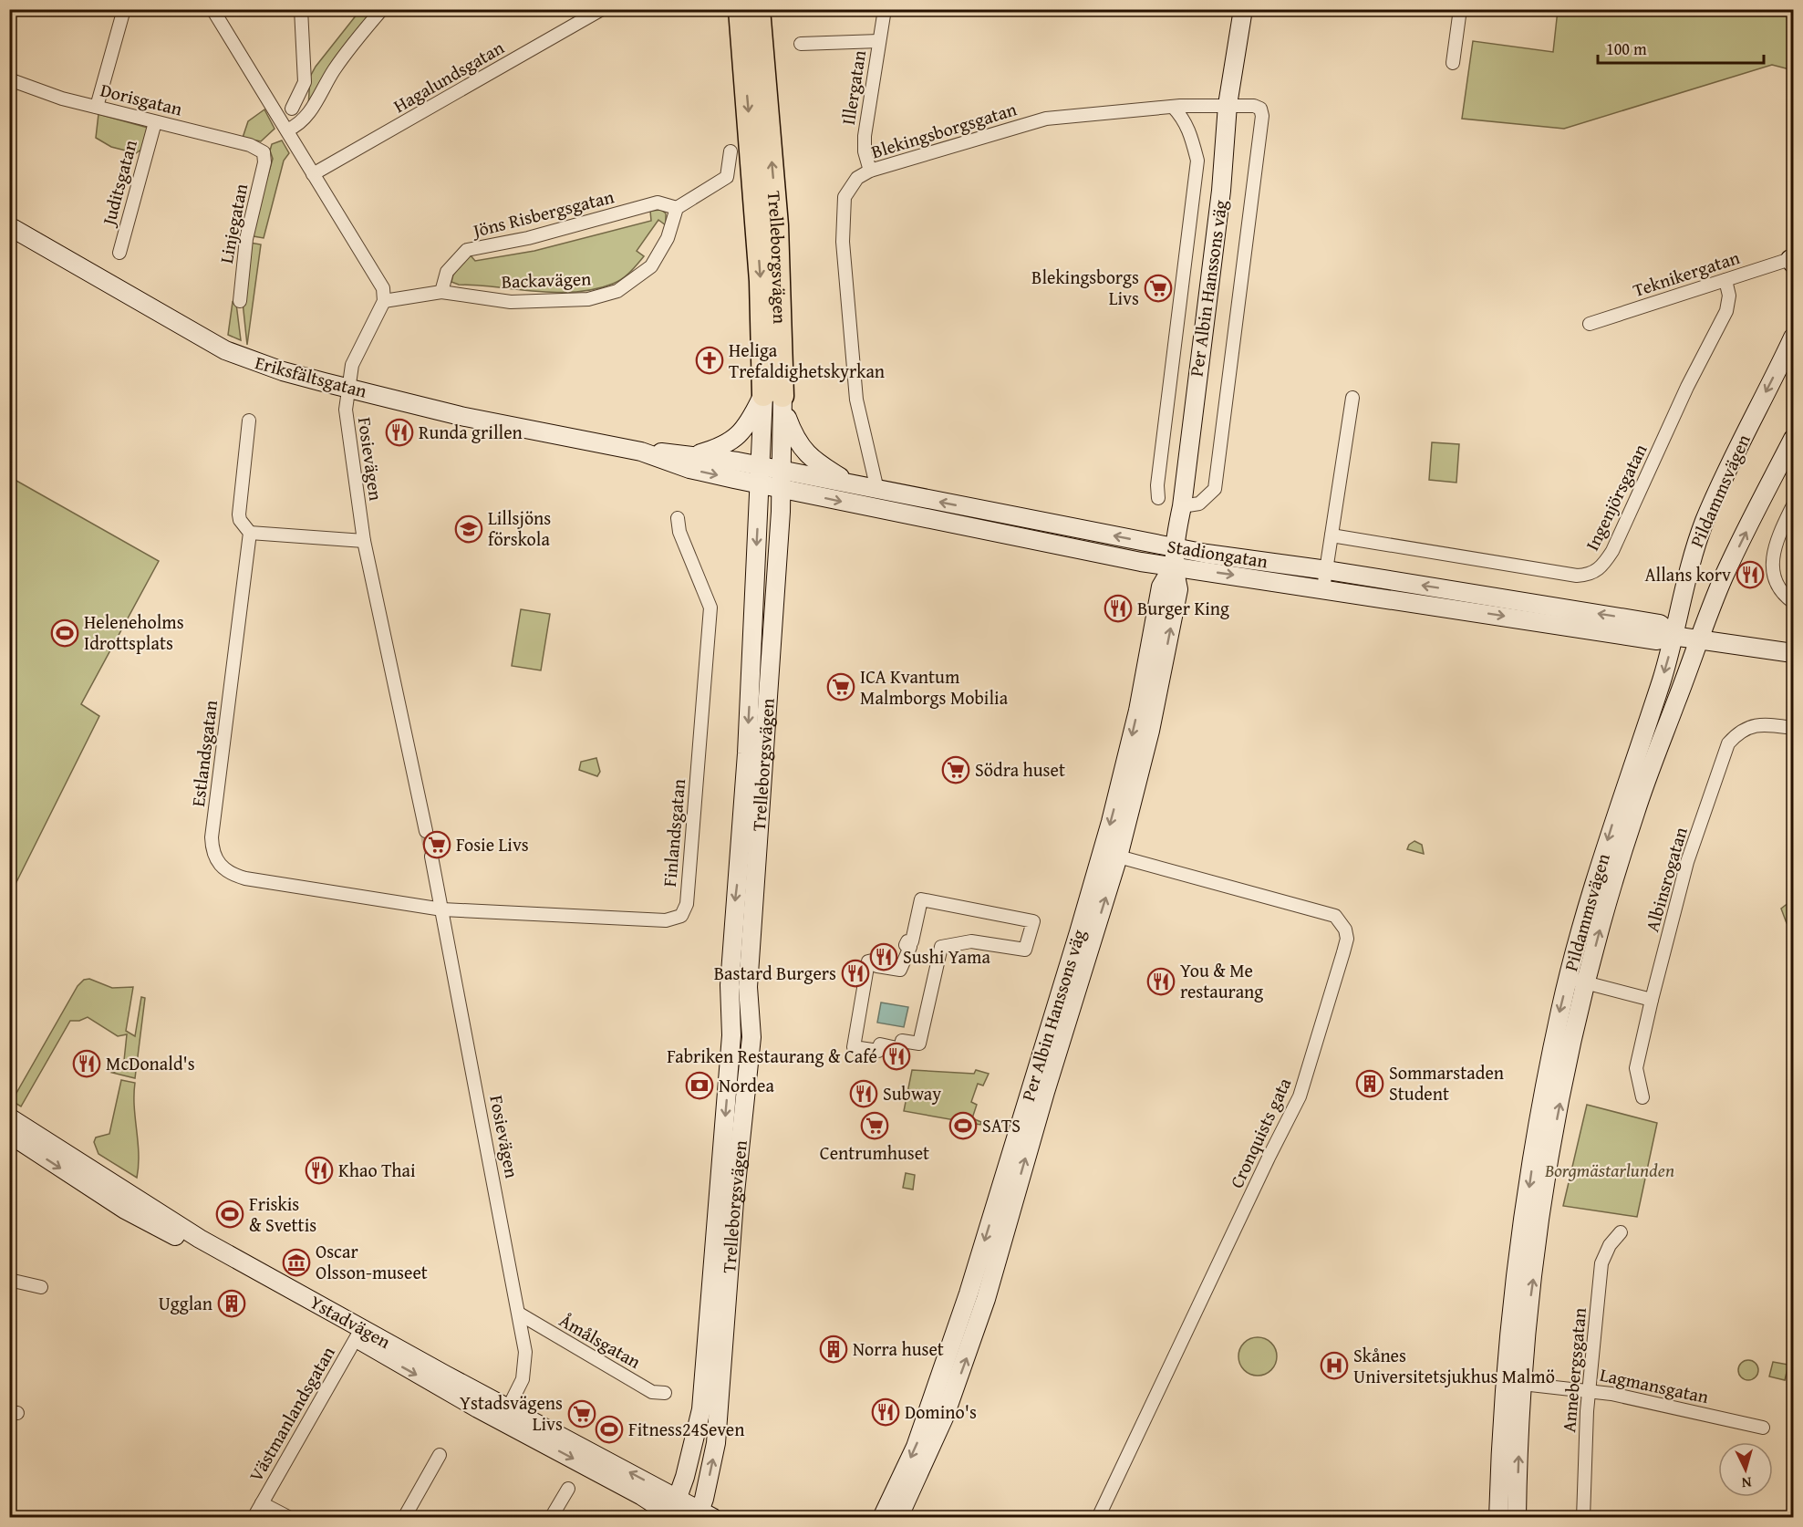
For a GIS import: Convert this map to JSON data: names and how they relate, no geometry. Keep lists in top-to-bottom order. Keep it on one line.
{"streets":{"highway":["Trelleborgsvägen"],"main road":["Per Albin Hanssons väg","Eriksfältsgatan","Pildammsvägen","Stadiongatan","Ystadvägen"],"street":["Hagalundsgatan","Illergatan","Dorisgatan","Blekingsborgsgatan","Juditsgatan","Jöns Risbergsgatan","Linjegatan","Teknikergatan","Backavägen","Fosievägen","Ingenjörsgatan","Estlandsgatan","Finlandsgatan","Albinsrogatan","Cronquists gata","Åmålsgatan","Annebergsgatan","Lagmansgatan","Västmanlandsgatan"]},"crossings":[["Illergatan","Blekingsborgsgatan"],["Dorisgatan","Juditsgatan"],["Dorisgatan","Linjegatan"],["Blekingsborgsgatan","Per Albin Hanssons väg"],["Blekingsborgsgatan","Stadiongatan"],["Jöns Risbergsgatan","Backavägen"],["Trelleborgsvägen","Eriksfältsgatan"],["Trelleborgsvägen","Stadiongatan"],["Trelleborgsvägen","Ystadvägen"],["Teknikergatan","Ingenjörsgatan"],["Backavägen","Fosievägen"],["Per Albin Hanssons väg","Stadiongatan"],["Per Albin Hanssons väg","Cronquists gata"],["Eriksfältsgatan","Fosievägen"],["Eriksfältsgatan","Stadiongatan"],["Fosievägen","Estlandsgatan"],["Fosievägen","Finlandsgatan"],["Fosievägen","Ystadvägen"],["Fosievägen","Åmålsgatan"],["Pildammsvägen","Stadiongatan"],["Pildammsvägen","Lagmansgatan"],["Estlandsgatan","Finlandsgatan"],["Ystadvägen","Västmanlandsgatan"],["Annebergsgatan","Lagmansgatan"]],"parks":["Borgmästarlunden"],"places":{"supermarket":["Blekingsborgs Livs","ICA Kvantum Malmborgs Mobilia","Södra huset","Fosie Livs","Centrumhuset","Ystadsvägens Livs"],"church":["Heliga Trefaldighetskyrkan"],"restaurant":["Runda grillen","Allans korv","Burger King","Sushi Yama","Bastard Burgers","You & Me restaurang","Fabriken Restaurang & Café","McDonald's","Subway","Khao Thai","Domino's"],"school or university":["Lillsjöns förskola"],"sports":["Heleneholms Idrottsplats","SATS","Friskis & Svettis","Fitness24Seven"],"building":["Sommarstaden Student","Ugglan","Norra huset"],"bank":["Nordea"],"museum":["Oscar Olsson-museet"],"hospital":["Skånes Universitetsjukhus Malmö"]},"scale_bar":"100 m","north":"bottom"}
